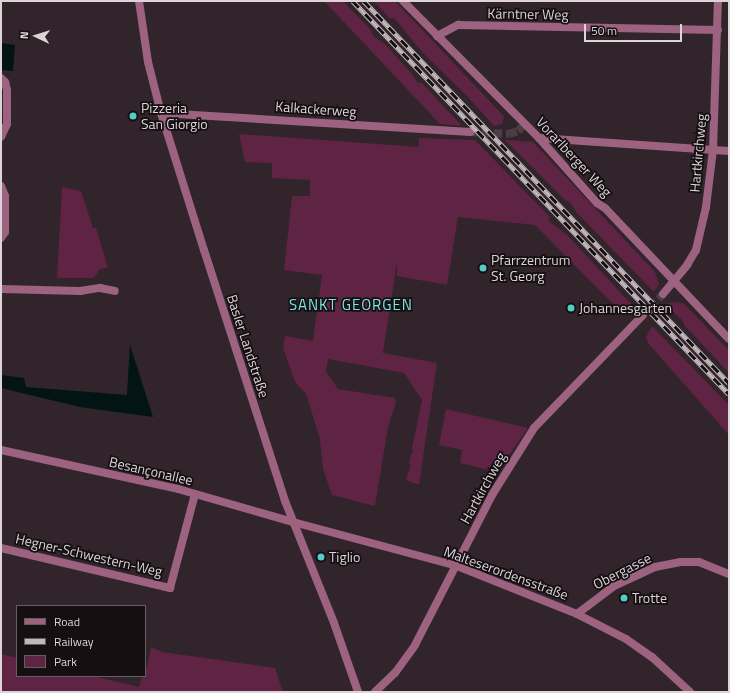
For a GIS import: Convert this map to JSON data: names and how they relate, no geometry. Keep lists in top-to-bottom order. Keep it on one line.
{"streets":{"street":["Kärntner Weg","Kalkackerweg","Hartkirchweg","Vorarlberger Weg","Basler Landstraße","Besançonallee","Hegner-Schwestern-Weg","Obergasse","Malteserordensstraße"]},"crossings":[["Kärntner Weg","Hartkirchweg"],["Kärntner Weg","Vorarlberger Weg"],["Kalkackerweg","Basler Landstraße"],["Hartkirchweg","Vorarlberger Weg"],["Hartkirchweg","Malteserordensstraße"],["Basler Landstraße","Besançonallee"],["Basler Landstraße","Malteserordensstraße"],["Besançonallee","Hegner-Schwestern-Weg"],["Besançonallee","Malteserordensstraße"],["Obergasse","Malteserordensstraße"]],"districts":["SANKT GEORGEN"],"places":["Pizzeria San Giorgio","Pfarrzentrum St. Georg","Johannesgarten","Tiglio","Trotte"],"legend":["Road","Railway","Park"],"scale_bar":"50 m","north":"left"}
